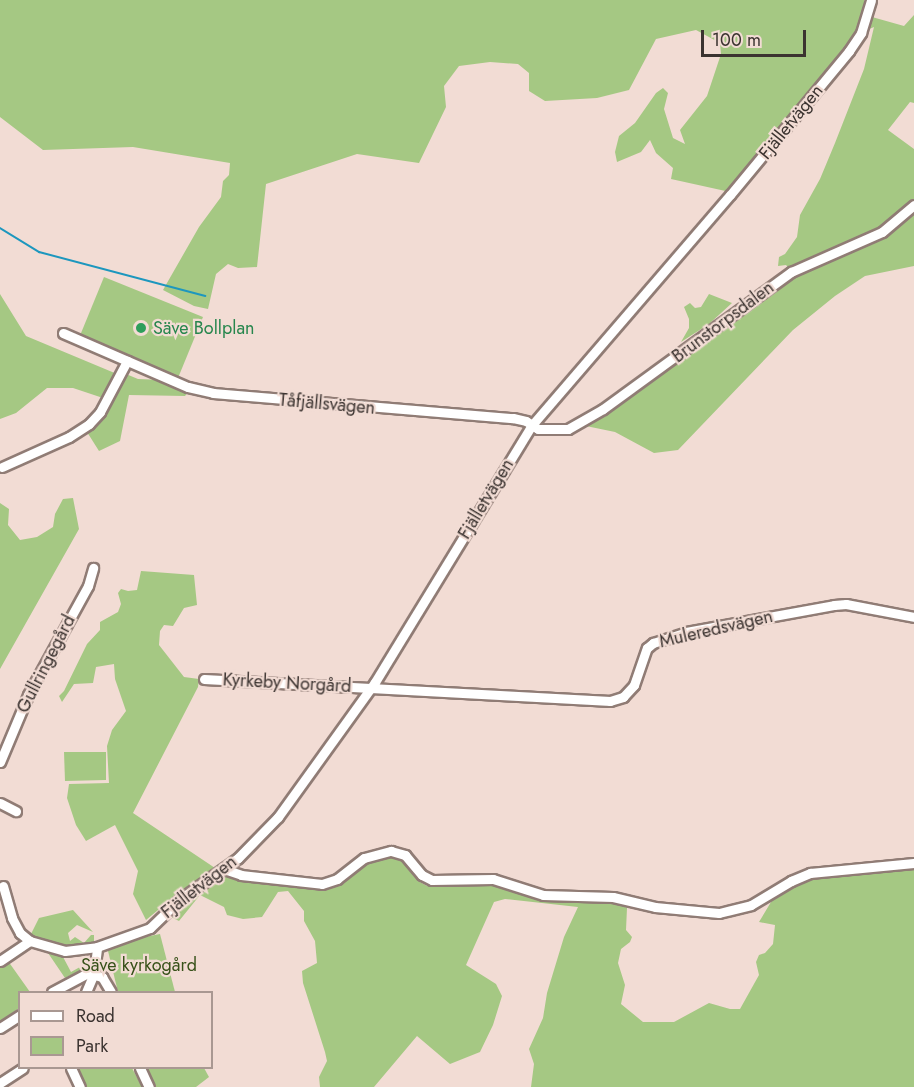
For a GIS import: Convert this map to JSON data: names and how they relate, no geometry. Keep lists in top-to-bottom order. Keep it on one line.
{"streets":{"street":["Fjälletvägen","Brunstorpsdalen","Tåfjällsvägen","Muleredsvägen","Gullringegård","Kyrkeby Norgård"]},"crossings":[["Fjälletvägen","Brunstorpsdalen"],["Fjälletvägen","Tåfjällsvägen"],["Fjälletvägen","Muleredsvägen"],["Fjälletvägen","Kyrkeby Norgård"],["Brunstorpsdalen","Tåfjällsvägen"],["Muleredsvägen","Kyrkeby Norgård"]],"parks":["Säve kyrkogård"],"places":["Säve Bollplan"],"legend":["Road","Park"],"scale_bar":"100 m"}
